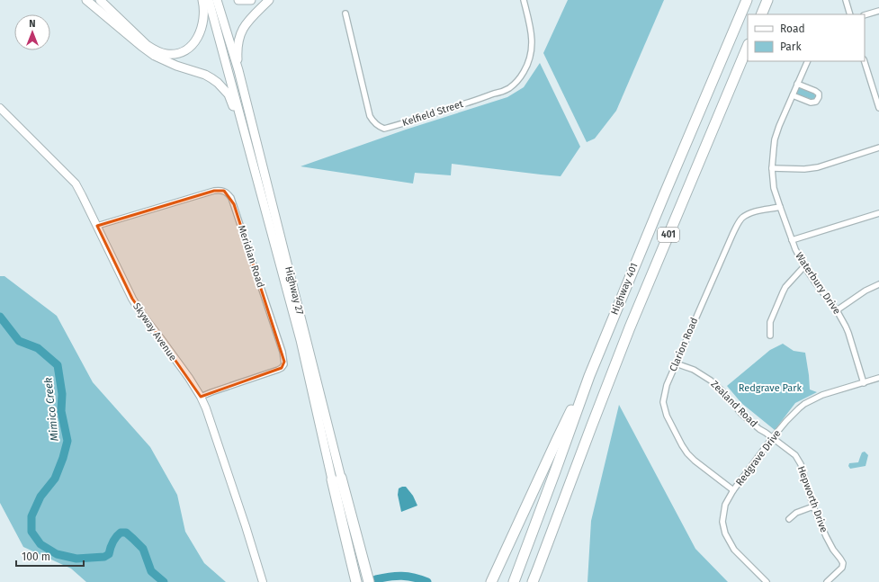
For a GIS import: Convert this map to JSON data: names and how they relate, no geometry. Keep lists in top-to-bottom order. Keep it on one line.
{"streets":{"highway":["401","Highway 401","Highway 27"],"street":["Kelfield Street","Meridian Road","Waterbury Drive","Skyway Avenue","Clarion Road","Zealand Road","Redgrave Drive","Hepworth Drive"]},"crossings":[["Meridian Road","Skyway Avenue"],["Waterbury Drive","Clarion Road"],["Waterbury Drive","Redgrave Drive"],["Clarion Road","Zealand Road"],["Clarion Road","Redgrave Drive"],["Zealand Road","Redgrave Drive"],["Zealand Road","Hepworth Drive"],["Redgrave Drive","Hepworth Drive"]],"water":["Mimico Creek"],"parks":["Redgrave Park"],"legend":["Road","Park"],"scale_bar":"100 m","north":"top"}
